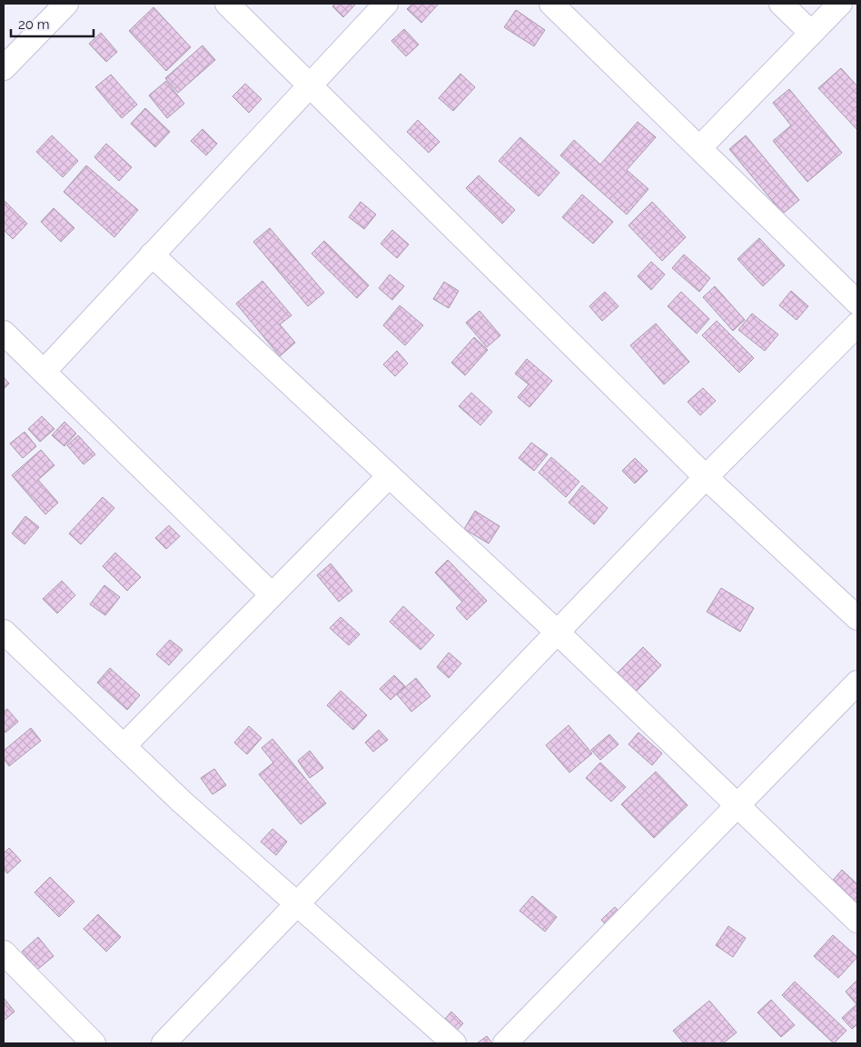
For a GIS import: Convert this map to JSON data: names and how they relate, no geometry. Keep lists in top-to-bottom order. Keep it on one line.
{"scale_bar":"20 m"}
